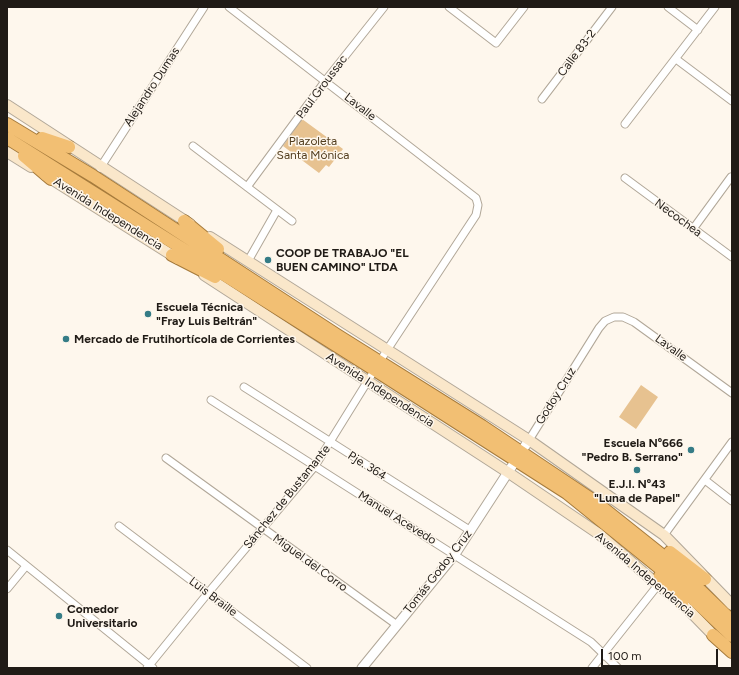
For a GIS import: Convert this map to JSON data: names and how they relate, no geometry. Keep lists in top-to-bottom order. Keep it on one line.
{"streets":{"highway":["Avenida Independencia"],"street":["Calle 83-2","Alejandro Dumas","Paul Groussac","Lavalle","Necochea","Godoy Cruz","Pje. 364","Sánchez de Bustamante","Manuel Acevedo","Miguel del Corro","Tomás Godoy Cruz","Luis Braille"]},"crossings":[["Paul Groussac","Lavalle"],["Lavalle","Godoy Cruz"],["Lavalle","Sánchez de Bustamante"],["Avenida Independencia","Godoy Cruz"],["Avenida Independencia","Sánchez de Bustamante"],["Avenida Independencia","Tomás Godoy Cruz"],["Godoy Cruz","Tomás Godoy Cruz"],["Pje. 364","Sánchez de Bustamante"],["Pje. 364","Tomás Godoy Cruz"],["Sánchez de Bustamante","Manuel Acevedo"],["Sánchez de Bustamante","Miguel del Corro"],["Sánchez de Bustamante","Luis Braille"],["Manuel Acevedo","Tomás Godoy Cruz"],["Miguel del Corro","Tomás Godoy Cruz"]],"parks":["Plazoleta Santa Mónica"],"places":["COOP DE TRABAJO \"EL BUEN CAMINO\" LTDA","Escuela Técnica \"Fray Luis Beltrán\"","Mercado de Frutihortícola de Corrientes","Escuela Nº666 \"Pedro B. Serrano\"","E.J.I. Nº43 \"Luna de Papel\"","Comedor Universitario"],"scale_bar":"100 m"}
